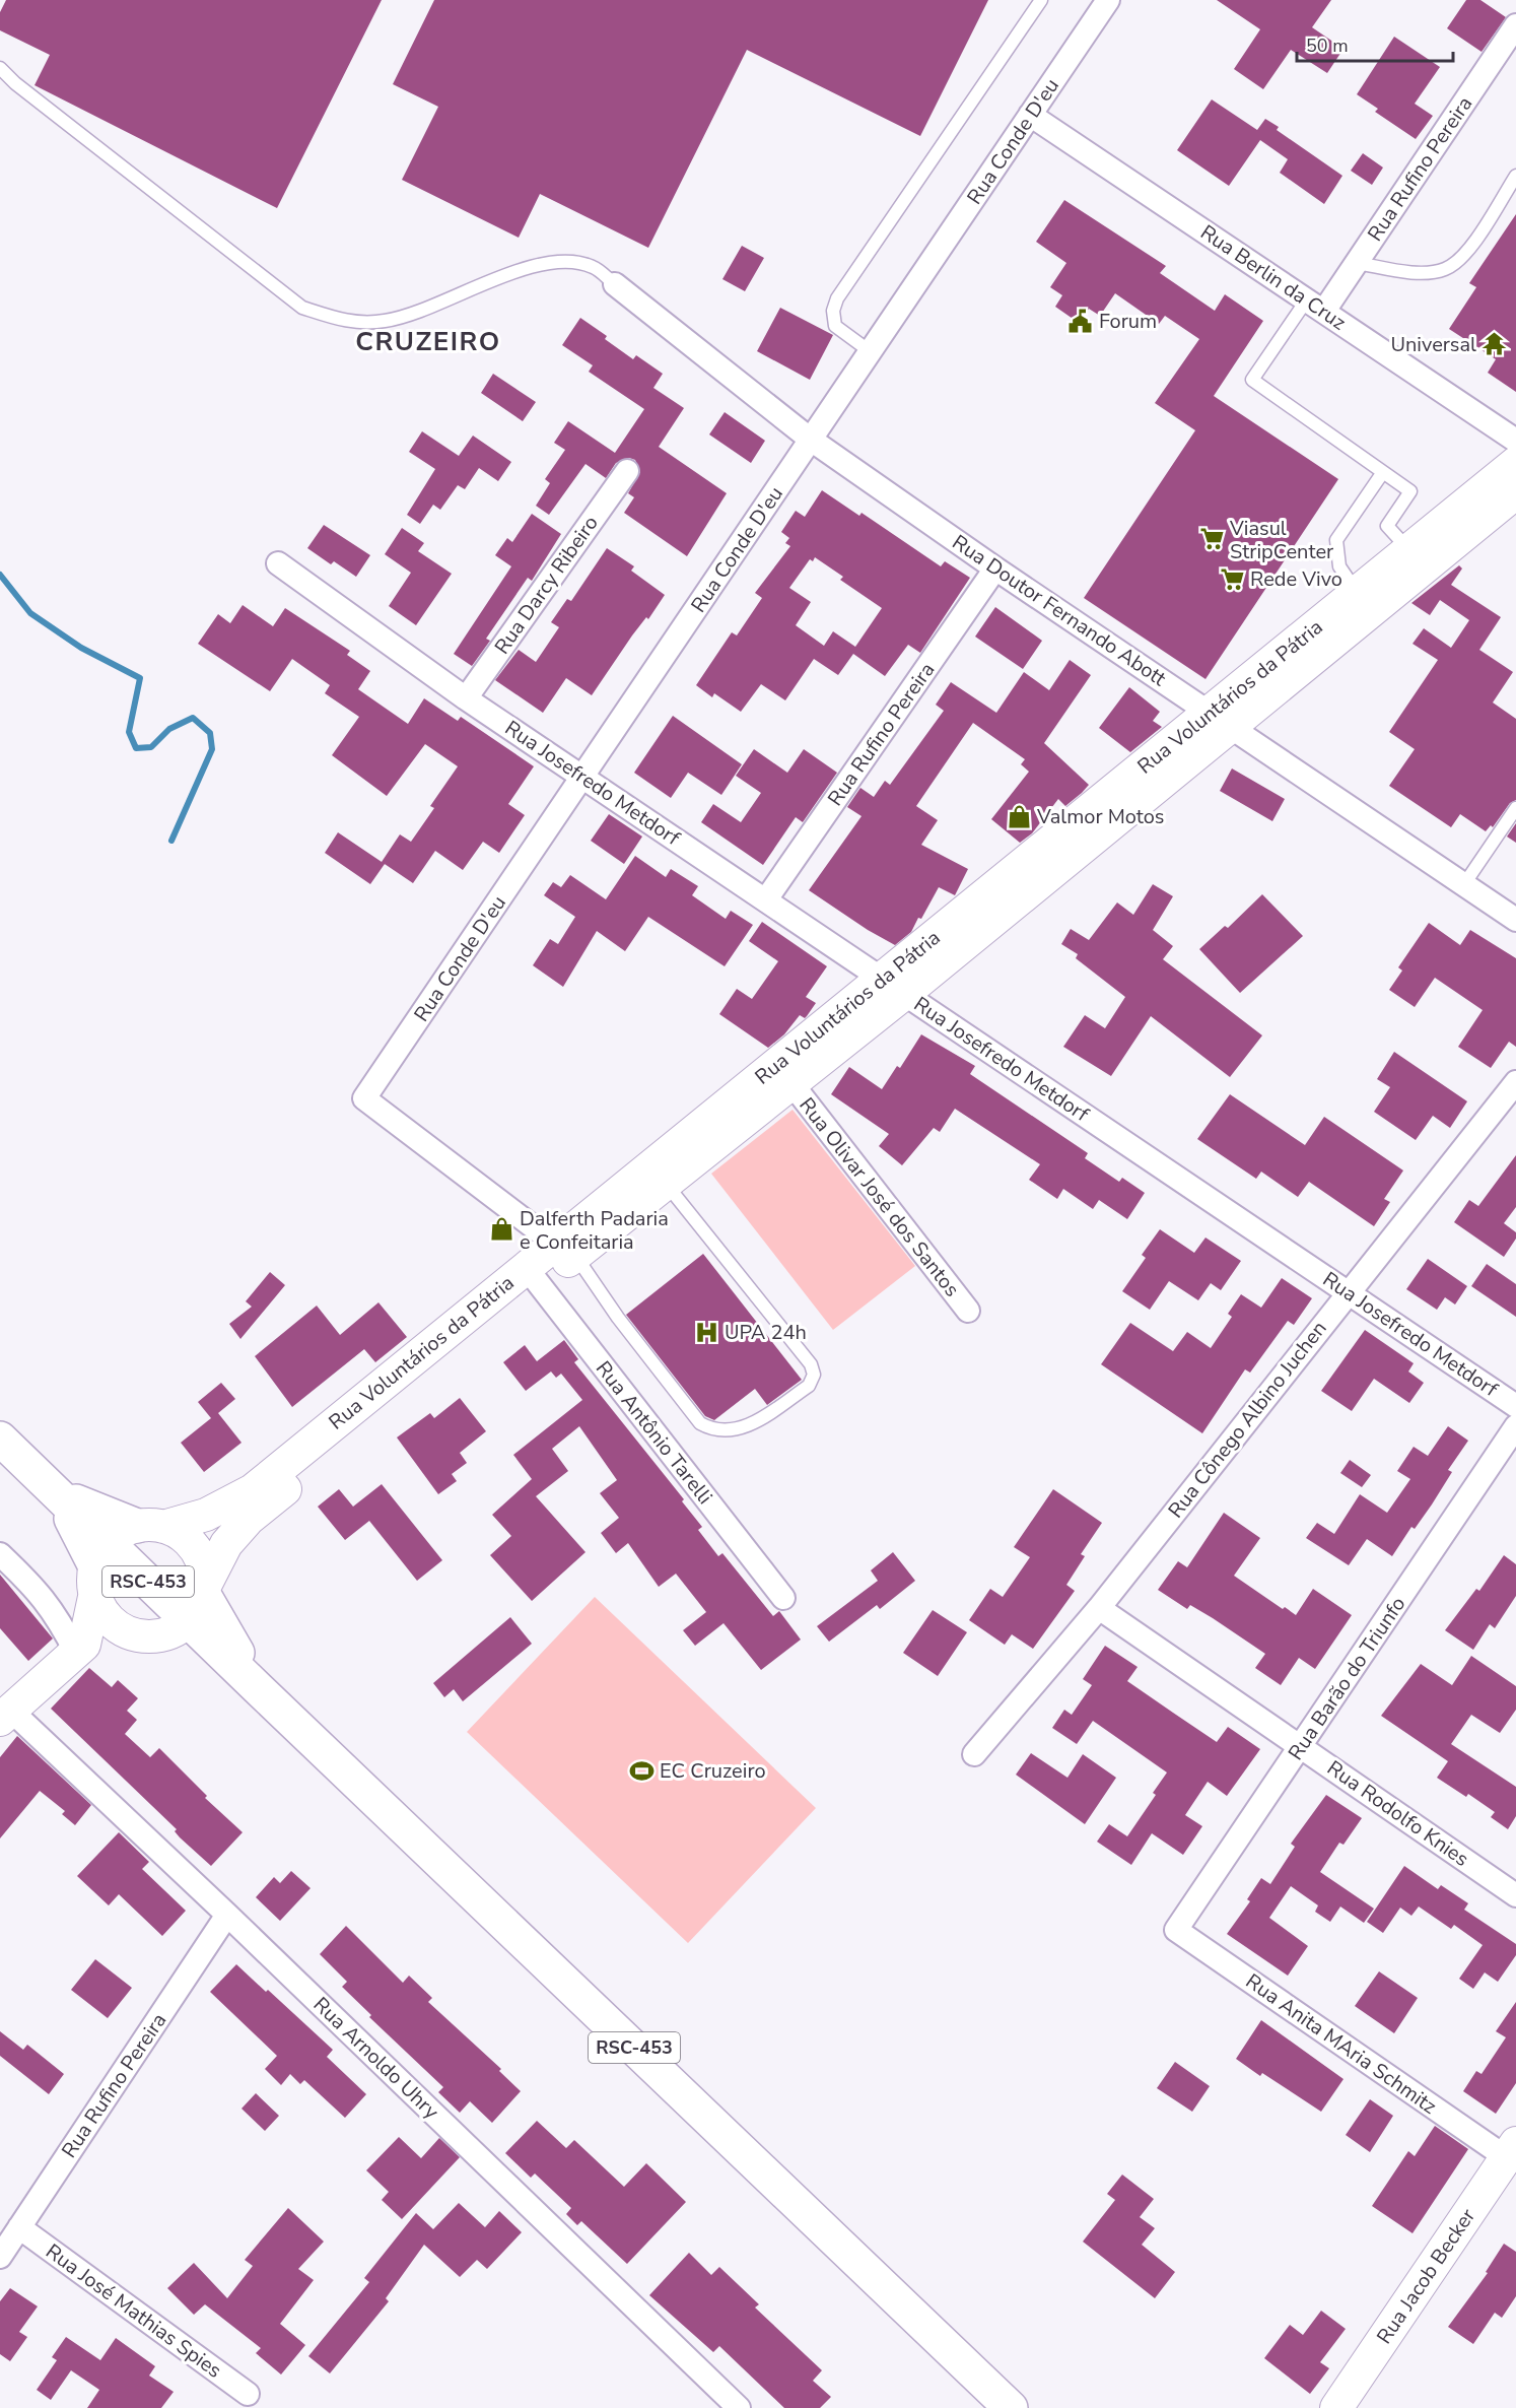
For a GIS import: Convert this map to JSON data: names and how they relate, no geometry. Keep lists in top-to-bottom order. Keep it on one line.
{"streets":{"highway":["RSC-453"],"main road":["Rua Voluntários da Pátria","Rua Jacob Becker"],"street":["Rua Conde D'eu","Rua Rufino Pereira","Rua Berlin da Cruz","Rua Darcy Ribeiro","Rua Doutor Fernando Abott","Rua Josefredo Metdorf","Rua Olivar José dos Santos","Rua Cônego Albino Juchen","Rua Antônio Tarelli","Rua Barão do Triunfo","Rua Rodolfo Knies","Rua Anita MAria Schmitz","Rua Arnoldo Uhry","Rua José Mathias Spies"]},"crossings":[["Rua Conde D'eu","Rua Berlin da Cruz"],["Rua Conde D'eu","Rua Doutor Fernando Abott"],["Rua Conde D'eu","Rua Voluntários da Pátria"],["Rua Conde D'eu","Rua Josefredo Metdorf"],["Rua Rufino Pereira","Rua Berlin da Cruz"],["Rua Rufino Pereira","Rua Doutor Fernando Abott"],["Rua Rufino Pereira","Rua Josefredo Metdorf"],["Rua Rufino Pereira","Rua Arnoldo Uhry"],["Rua Rufino Pereira","Rua José Mathias Spies"],["Rua Berlin da Cruz","Rua Voluntários da Pátria"],["Rua Darcy Ribeiro","Rua Josefredo Metdorf"],["Rua Doutor Fernando Abott","Rua Voluntários da Pátria"],["Rua Voluntários da Pátria","Rua Josefredo Metdorf"],["Rua Voluntários da Pátria","Rua Olivar José dos Santos"],["Rua Voluntários da Pátria","Rua Antônio Tarelli"],["Rua Voluntários da Pátria","RSC-453"],["Rua Josefredo Metdorf","Rua Cônego Albino Juchen"],["Rua Cônego Albino Juchen","Rua Rodolfo Knies"],["Rua Barão do Triunfo","Rua Rodolfo Knies"],["Rua Barão do Triunfo","Rua Anita MAria Schmitz"],["Rua Anita MAria Schmitz","Rua Jacob Becker"]],"districts":["CRUZEIRO"],"places":{"public building":["Forum"],"temple":["Universal"],"supermarket":["Viasul StripCenter","Rede Vivo"],"shop":["Valmor Motos","Dalferth Padaria e Confeitaria"],"hospital":["UPA 24h"],"sports":["EC Cruzeiro"]},"scale_bar":"50 m"}
